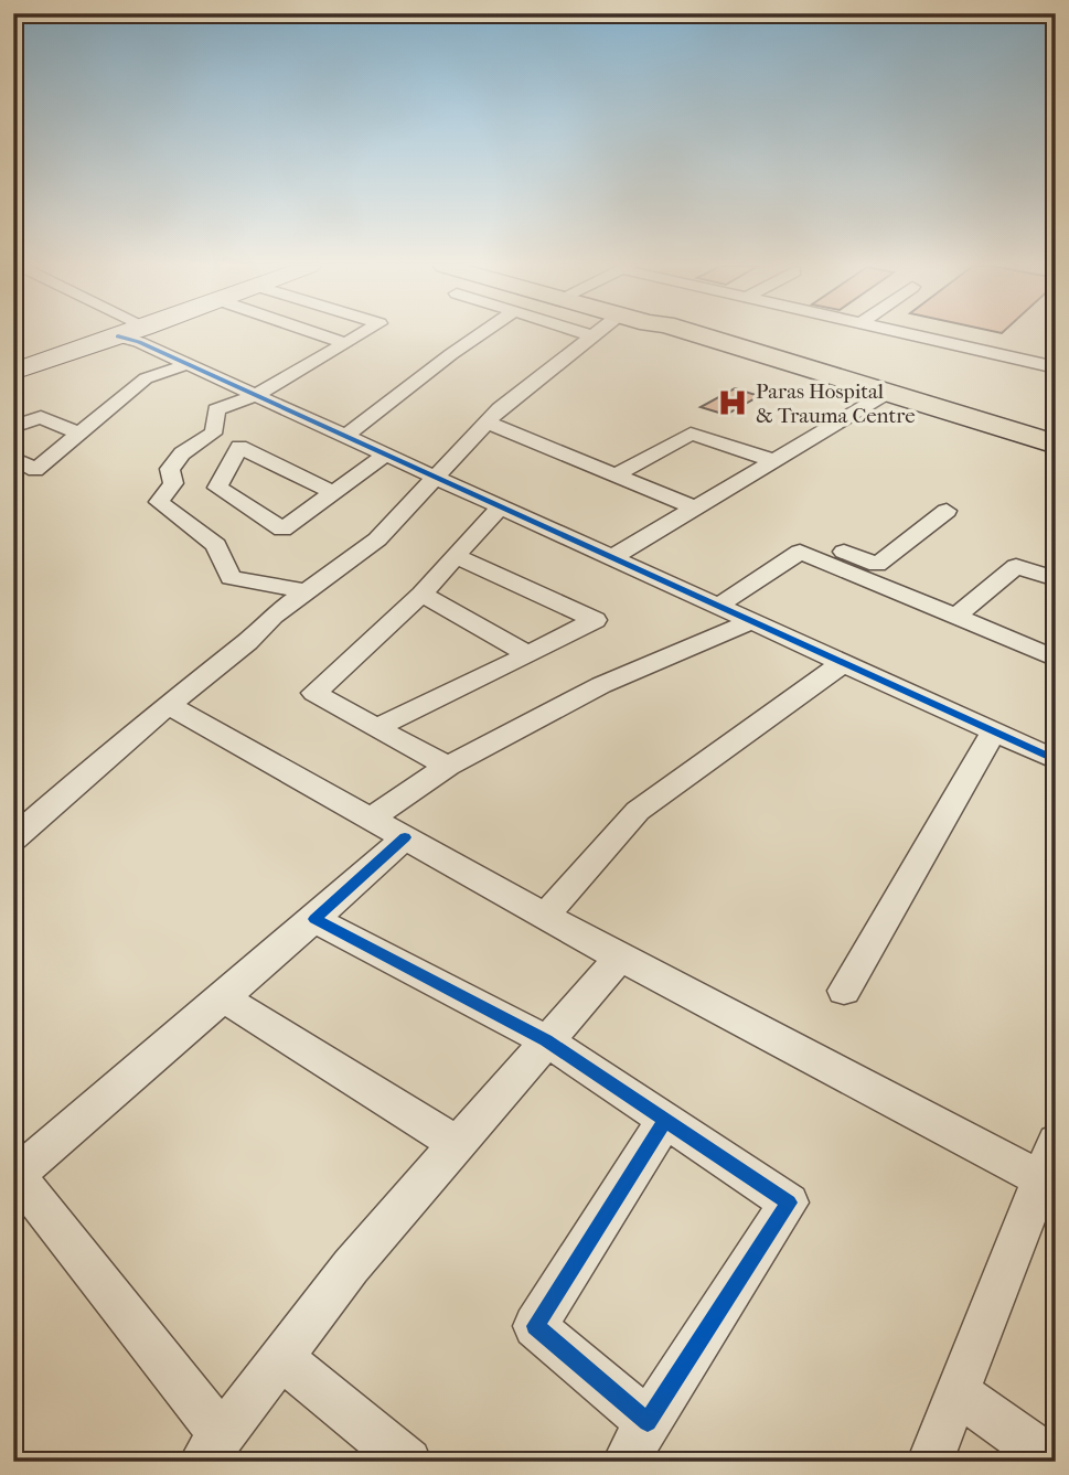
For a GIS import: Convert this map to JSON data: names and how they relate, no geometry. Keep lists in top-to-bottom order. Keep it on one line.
{"places":{"hospital":["Paras Hospital & Trauma Centre"]}}
